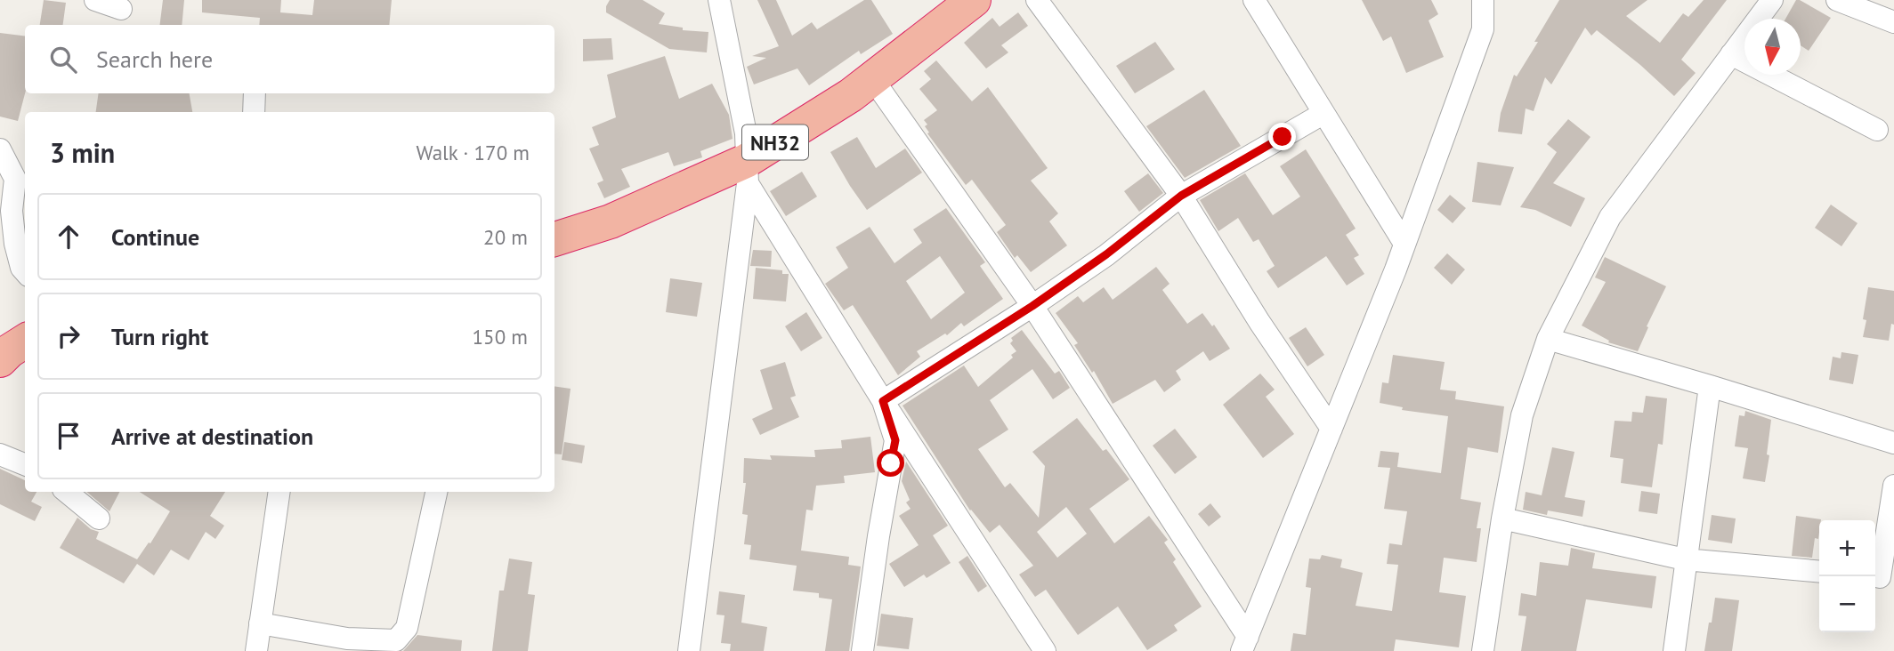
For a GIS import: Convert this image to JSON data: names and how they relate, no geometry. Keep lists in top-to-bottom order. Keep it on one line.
{"streets":{"highway":["NH32"]},"north":"bottom","page":{"search":"Search here","heading":["3 min","Walk · 170 m"],"list":[["Continue","20 m"],["Turn right","150 m"],"Arrive at destination"],"map_buttons":["+","−"]}}
